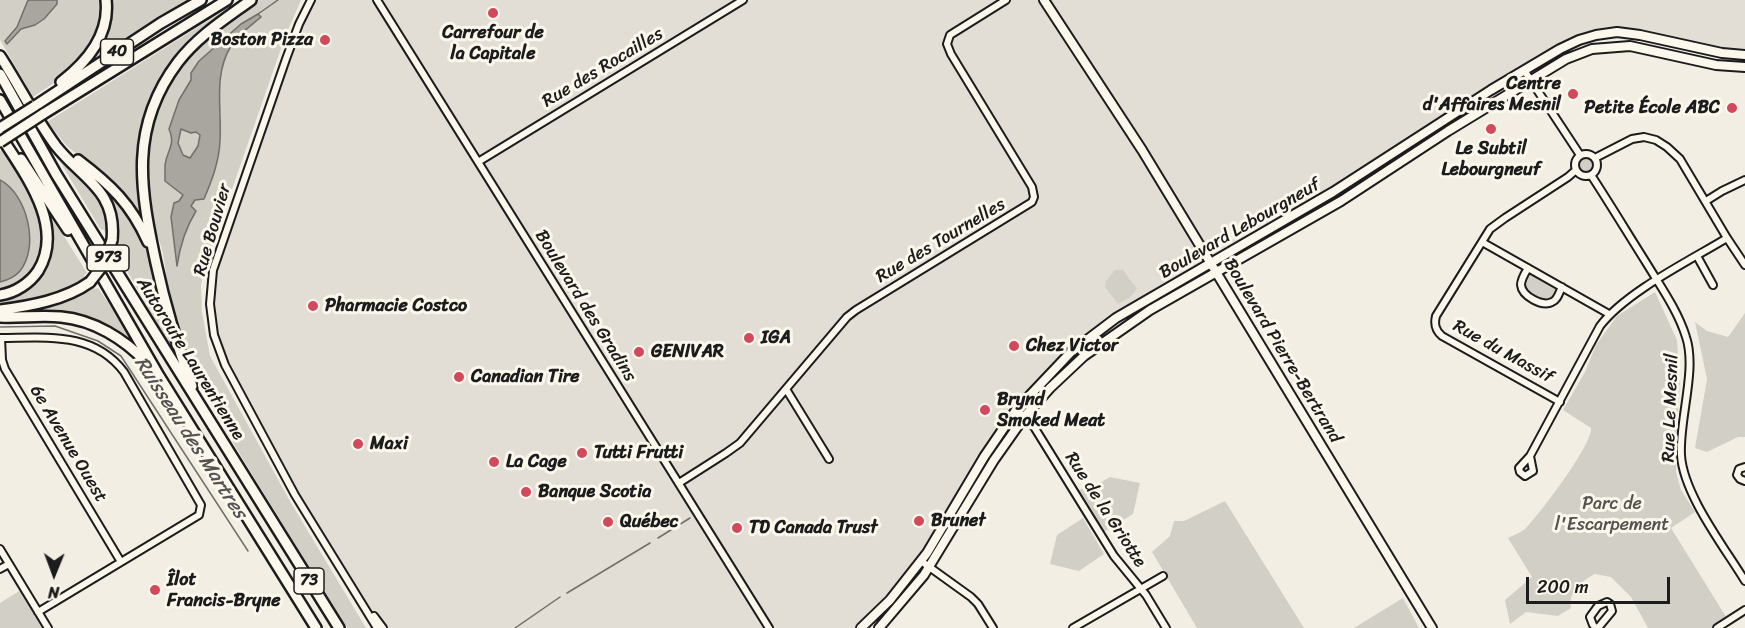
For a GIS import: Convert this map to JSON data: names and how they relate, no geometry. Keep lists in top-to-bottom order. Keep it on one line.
{"streets":{"highway":["40","973","Autoroute Laurentienne","73"],"main road":["Boulevard Lebourgneuf","Boulevard Pierre-Bertrand"],"street":["Rue des Rocailles","Rue Bouvier","Rue des Tournelles","Boulevard des Gradins","Rue du Massif","Rue Le Mesnil","6e Avenue Ouest","Rue de la Griotte"]},"crossings":[["Rue des Rocailles","Boulevard des Gradins"],["Boulevard Lebourgneuf","Boulevard Pierre-Bertrand"],["Boulevard Lebourgneuf","Rue de la Griotte"],["Rue des Tournelles","Boulevard des Gradins"],["Rue du Massif","Rue Le Mesnil"]],"water":["Ruisseau des Martres"],"parks":["Parc de l'Escarpement"],"places":["Carrefour de la Capitale","Boston Pizza","Centre d'Affaires Mesnil","Petite École ABC","Le Subtil Lebourgneuf","Pharmacie Costco","IGA","Chez Victor","GENIVAR","Canadian Tire","Brynd Smoked Meat","Maxi","Tutti Frutti","La Cage","Banque Scotia","Brunet","Québec","TD Canada Trust","Îlot Francis-Bryne"],"scale_bar":"200 m","north":"bottom"}
